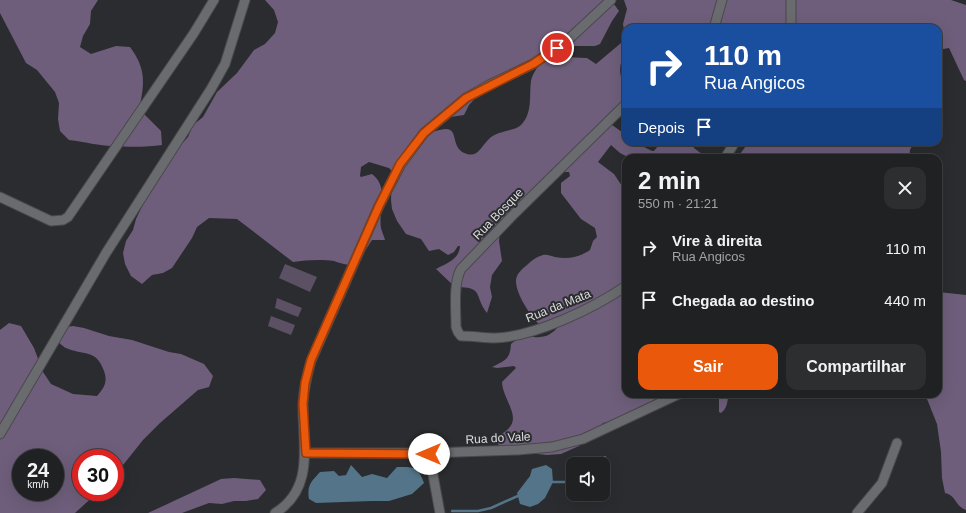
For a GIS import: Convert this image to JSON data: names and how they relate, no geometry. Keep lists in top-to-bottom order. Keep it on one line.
{"streets":{"street":["Rua Bosque","Rua da Mata","Rua do Vale"]},"crossings":[["Rua Bosque","Rua da Mata"]],"page":{"turn":["110 m","Rua Angicos"],"then":"Depois","heading":["2 min","550 m · 21:21"],"list":[{"name":"Vire à direita","note":"Rua Angicos","value":"110 m"},{"name":"Chegada ao destino","value":"440 m"}],"buttons":["Sair","Compartilhar"],"speed":"24 km/h","limit":"30"}}
